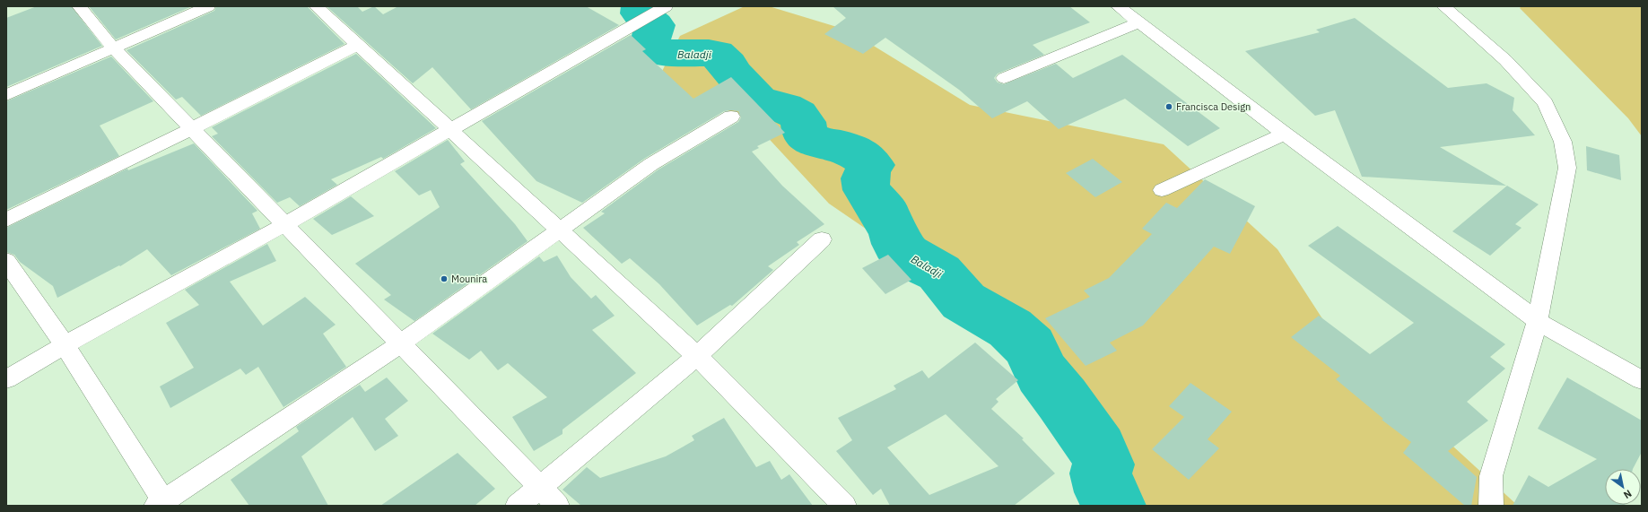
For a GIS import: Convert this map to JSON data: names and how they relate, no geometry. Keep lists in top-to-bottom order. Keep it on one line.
{"water":["Baladji"],"places":["Francisca Design","Mounira"],"north":"bottom right"}
